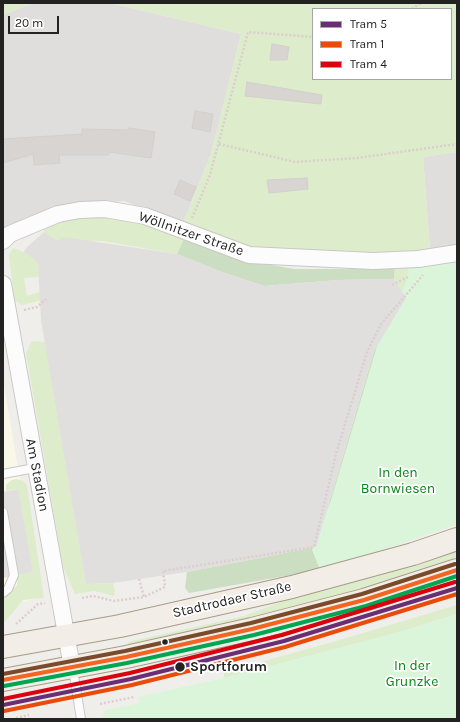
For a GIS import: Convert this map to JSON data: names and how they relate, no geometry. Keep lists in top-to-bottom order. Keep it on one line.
{"streets":{"main road":["Stadtrodaer Straße"],"street":["Wöllnitzer Straße","Am Stadion"]},"crossings":[["Am Stadion","Stadtrodaer Straße"]],"parks":["In den Bornwiesen","In der Grunzke"],"places":["Sportforum"],"lines":["tram line 4","tram line 5","tram line 1"],"legend":["Tram 5","Tram 1","Tram 4"],"scale_bar":"20 m"}
